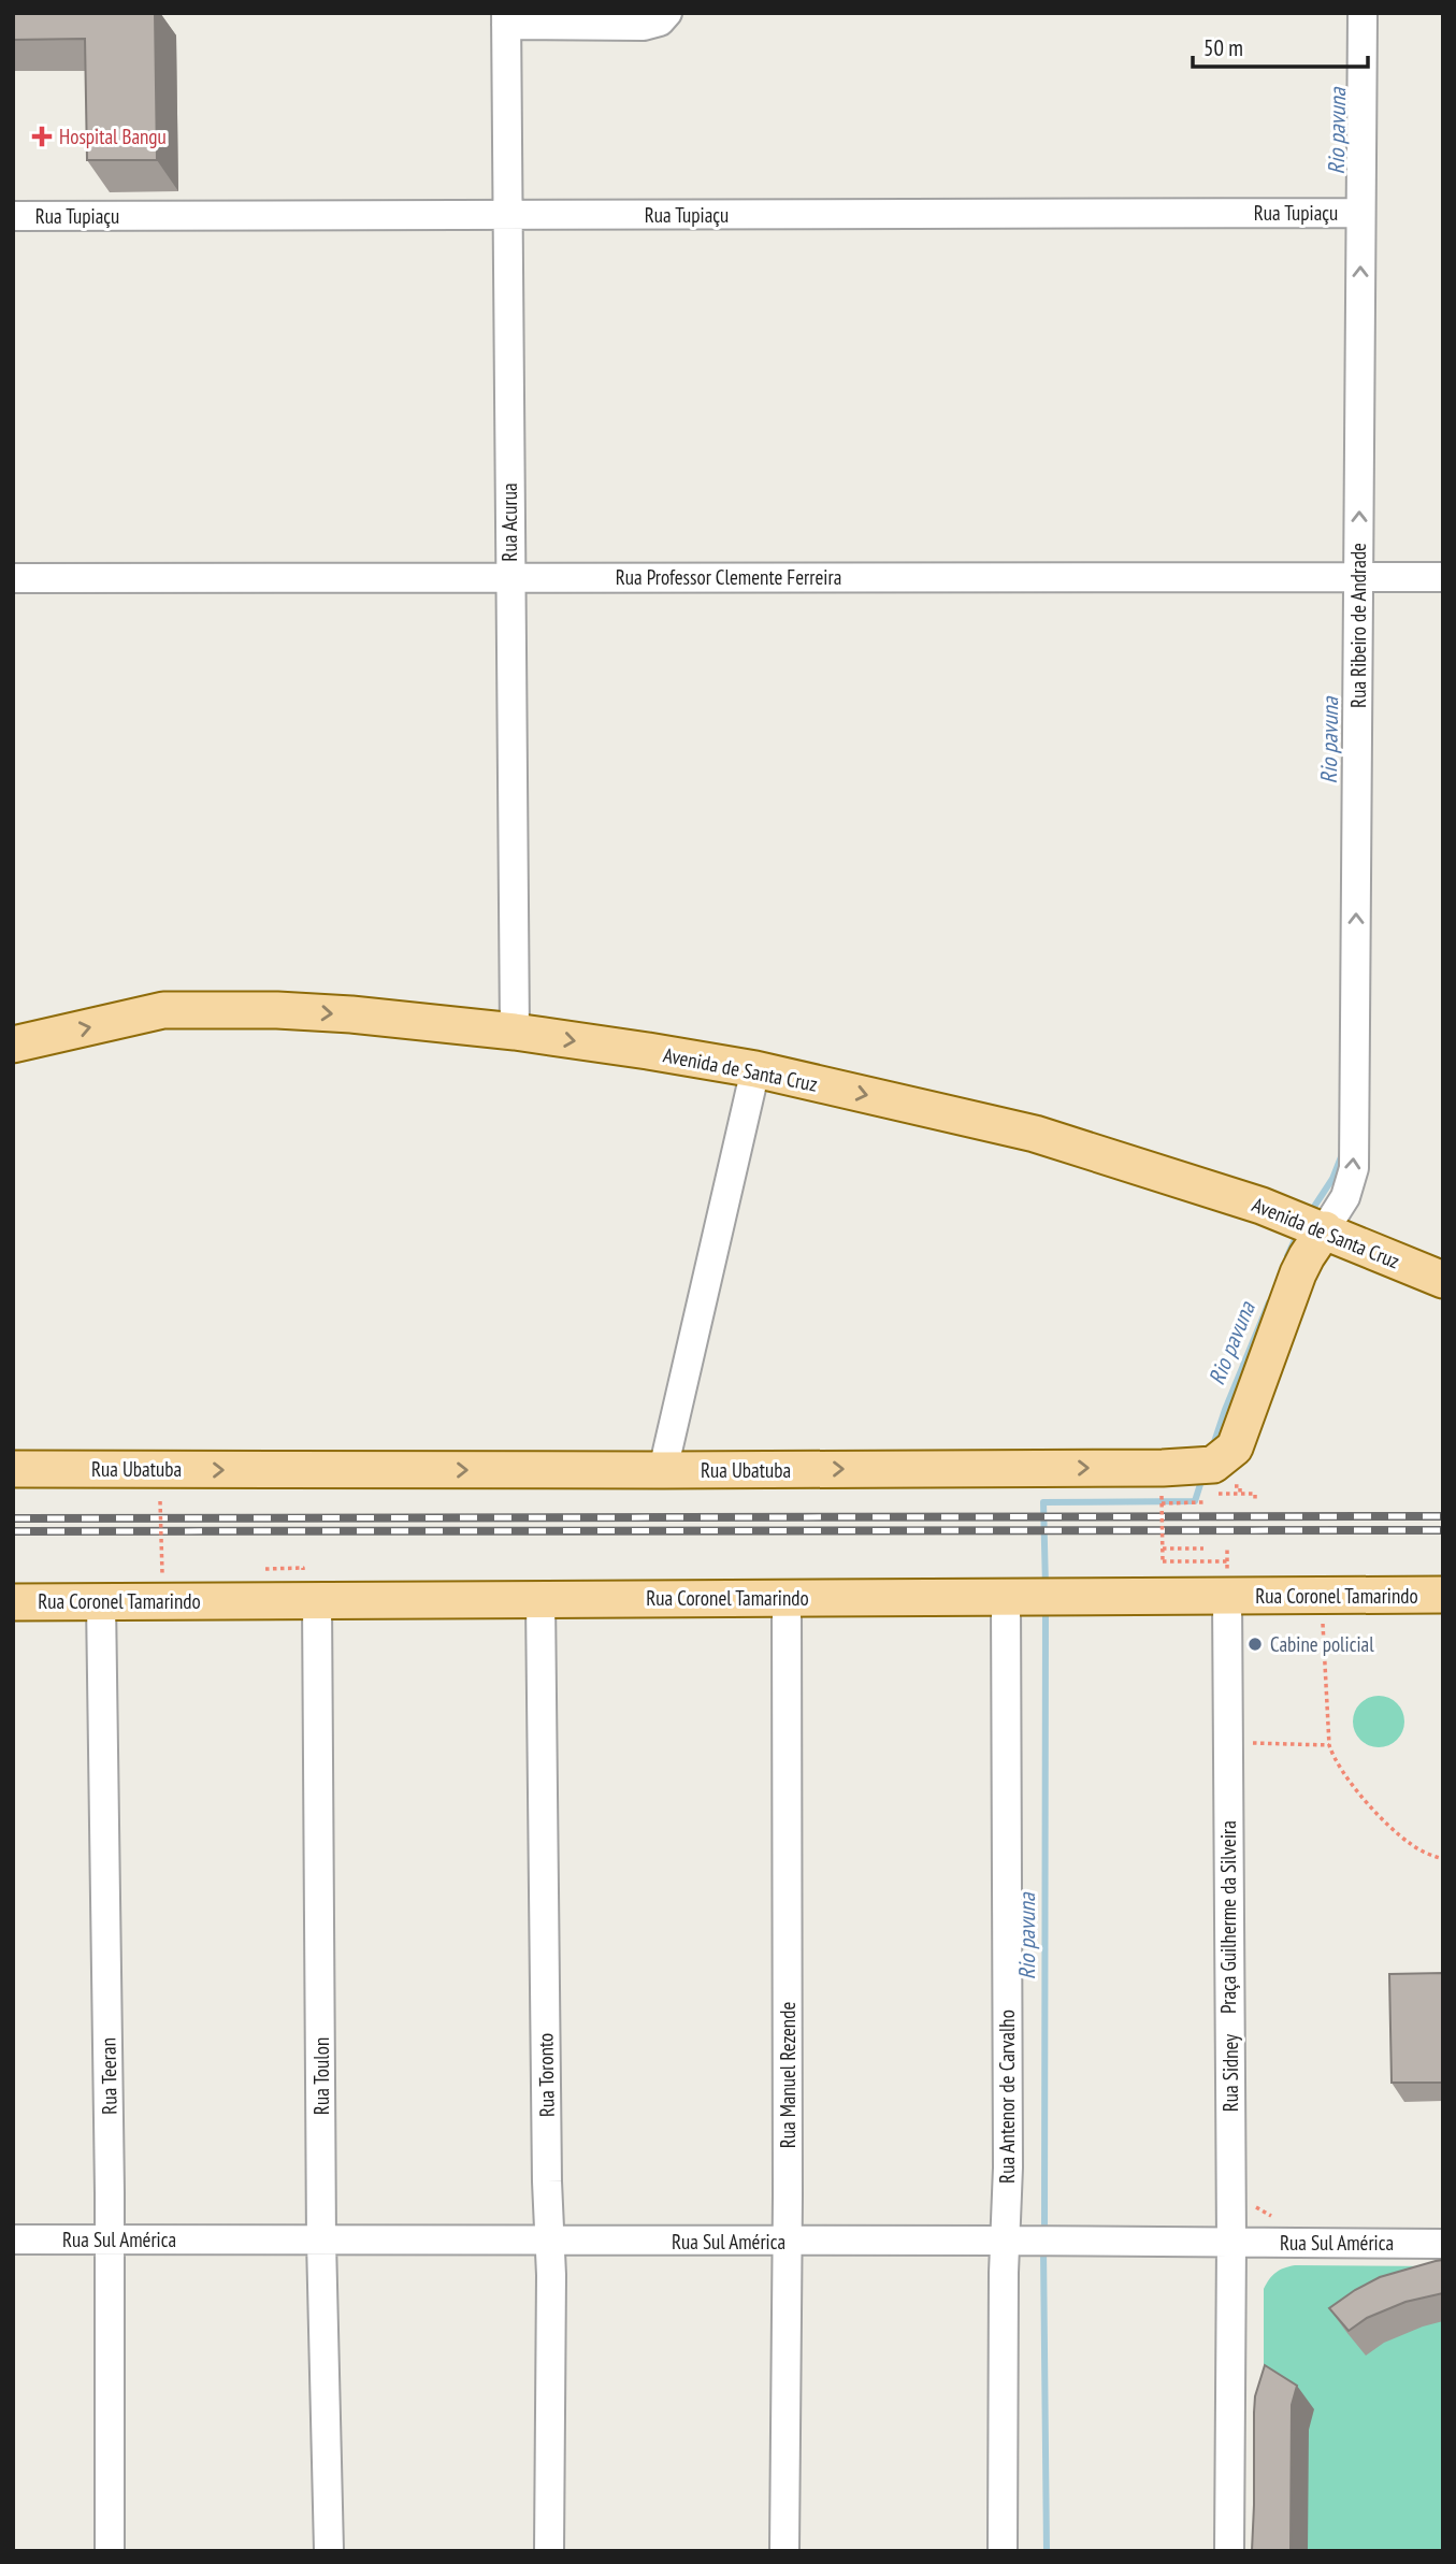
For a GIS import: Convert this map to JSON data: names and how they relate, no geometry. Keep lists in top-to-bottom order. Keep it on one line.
{"streets":{"main road":["Avenida de Santa Cruz","Rua Ubatuba","Rua Coronel Tamarindo"],"street":["Rua Tupiaçu","Rua Acurua","Rua Professor Clemente Ferreira","Rua Ribeiro de Andrade","Rua Sidney","Rua Toronto","Rua Manuel Rezende","Rua Teeran","Rua Toulon","Rua Antenor de Carvalho","Rua Sul América"]},"crossings":[["Rua Tupiaçu","Rua Acurua"],["Rua Tupiaçu","Rua Ribeiro de Andrade"],["Rua Acurua","Rua Professor Clemente Ferreira"],["Rua Acurua","Avenida de Santa Cruz"],["Rua Professor Clemente Ferreira","Rua Ribeiro de Andrade"],["Rua Ribeiro de Andrade","Avenida de Santa Cruz"],["Rua Ribeiro de Andrade","Rua Ubatuba"],["Avenida de Santa Cruz","Rua Ubatuba"],["Rua Coronel Tamarindo","Rua Sidney"],["Rua Coronel Tamarindo","Rua Toronto"],["Rua Coronel Tamarindo","Rua Manuel Rezende"],["Rua Coronel Tamarindo","Rua Teeran"],["Rua Coronel Tamarindo","Rua Toulon"],["Rua Coronel Tamarindo","Rua Antenor de Carvalho"],["Rua Sidney","Rua Sul América"],["Rua Toronto","Rua Sul América"],["Rua Manuel Rezende","Rua Sul América"],["Rua Teeran","Rua Sul América"],["Rua Toulon","Rua Sul América"],["Rua Antenor de Carvalho","Rua Sul América"]],"one_way":["Rua Ribeiro de Andrade","Avenida de Santa Cruz","Rua Ubatuba"],"water":["Rio pavuna"],"places":{"health":["Hospital Bangu"],"other":["Cabine policial"]},"scale_bar":"50 m"}
